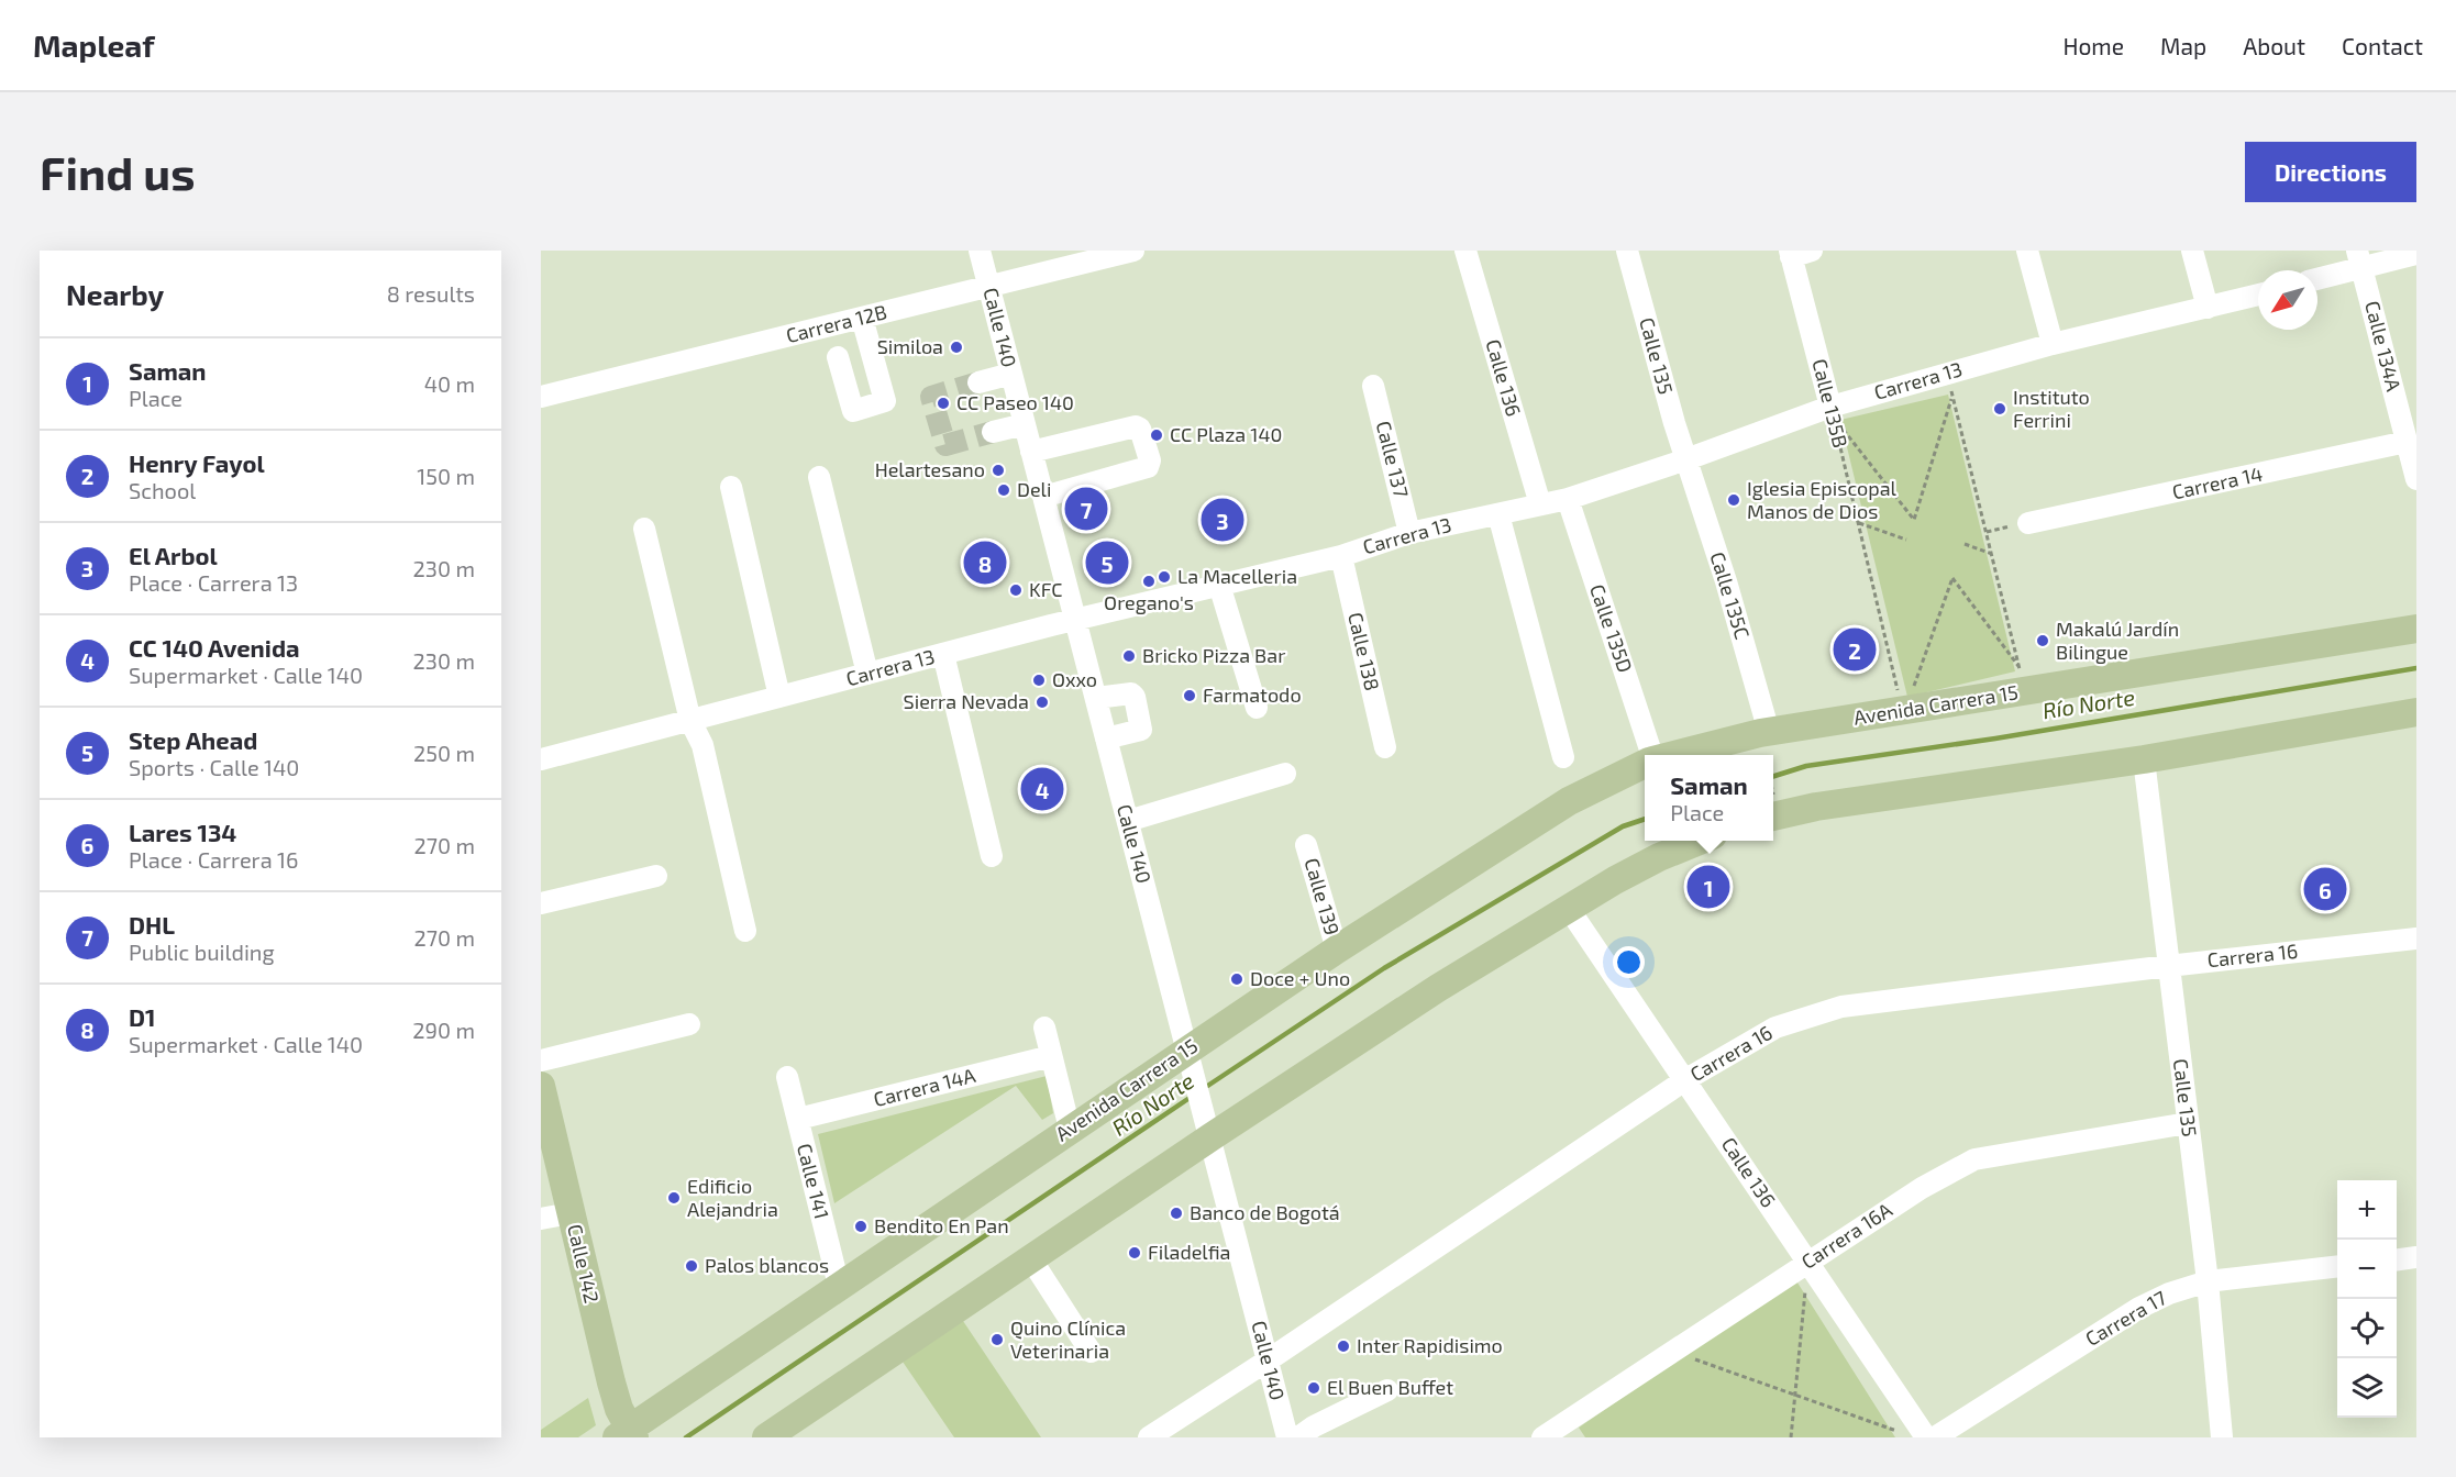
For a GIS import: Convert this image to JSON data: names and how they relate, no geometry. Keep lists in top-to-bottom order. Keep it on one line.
{"streets":{"main road":["Avenida Carrera 15","Calle 142"],"street":["Carrera 12B","Calle 140","Calle 134A","Calle 135","Calle 136","Carrera 13","Calle 135B","Calle 137","Carrera 14","Calle 135C","Calle 135D","Calle 138","Calle 139","Carrera 16","Carrera 14A","Calle 141","Carrera 16A","Carrera 17"]},"crossings":[["Carrera 12B","Calle 140"],["Calle 140","Carrera 13"],["Calle 140","Avenida Carrera 15"],["Calle 140","Carrera 16"],["Calle 134A","Carrera 14"],["Calle 135","Carrera 13"],["Calle 135","Calle 135C"],["Calle 135","Carrera 16"],["Calle 135","Carrera 16A"],["Calle 135","Carrera 17"],["Calle 136","Carrera 13"],["Calle 136","Carrera 16"],["Calle 136","Carrera 16A"],["Carrera 13","Calle 135B"],["Carrera 13","Calle 137"],["Carrera 13","Calle 135C"],["Carrera 13","Calle 135D"],["Carrera 13","Calle 138"],["Calle 135B","Avenida Carrera 15"],["Calle 135C","Avenida Carrera 15"],["Avenida Carrera 15","Calle 139"],["Avenida Carrera 15","Calle 141"],["Avenida Carrera 15","Calle 142"],["Carrera 14A","Calle 141"]],"water":["Río Norte"],"places":["Similoa","CC Paseo 140","Instituto Ferrini","CC Plaza 140","Helartesano","Deli","Iglesia Episcopal Manos de Dios","La Macelleria","Oregano's","KFC","Makalú Jardín Bilingue","Bricko Pizza Bar","Oxxo","Farmatodo","Sierra Nevada","Doce + Uno","Edificio Alejandria","Banco de Bogotá","Bendito En Pan","Filadelfia","Palos blancos","Quino Clínica Veterinaria","Inter Rapidisimo","El Buen Buffet"],"north":"bottom left","page":{"header":"Mapleaf","nav":["Home","Map","About","Contact"],"buttons":"Directions","title":"Find us","heading":["Nearby","8 results"],"list":[{"mark":"1","name":"Saman","note":"Place","value":"40 m"},{"mark":"2","name":"Henry Fayol","note":"School","value":"150 m"},{"mark":"3","name":"El Arbol","note":"Place · Carrera 13","value":"230 m"},{"mark":"4","name":"CC 140 Avenida","note":"Supermarket · Calle 140","value":"230 m"},{"mark":"5","name":"Step Ahead","note":"Sports · Calle 140","value":"250 m"},{"mark":"6","name":"Lares 134","note":"Place · Carrera 16","value":"270 m"},{"mark":"7","name":"DHL","note":"Public building","value":"270 m"},{"mark":"8","name":"D1","note":"Supermarket · Calle 140","value":"290 m"}],"pins":["7","3","5","8","2","4","1","6"],"popup":["Saman","Place"],"map_buttons":["+","−"]}}
